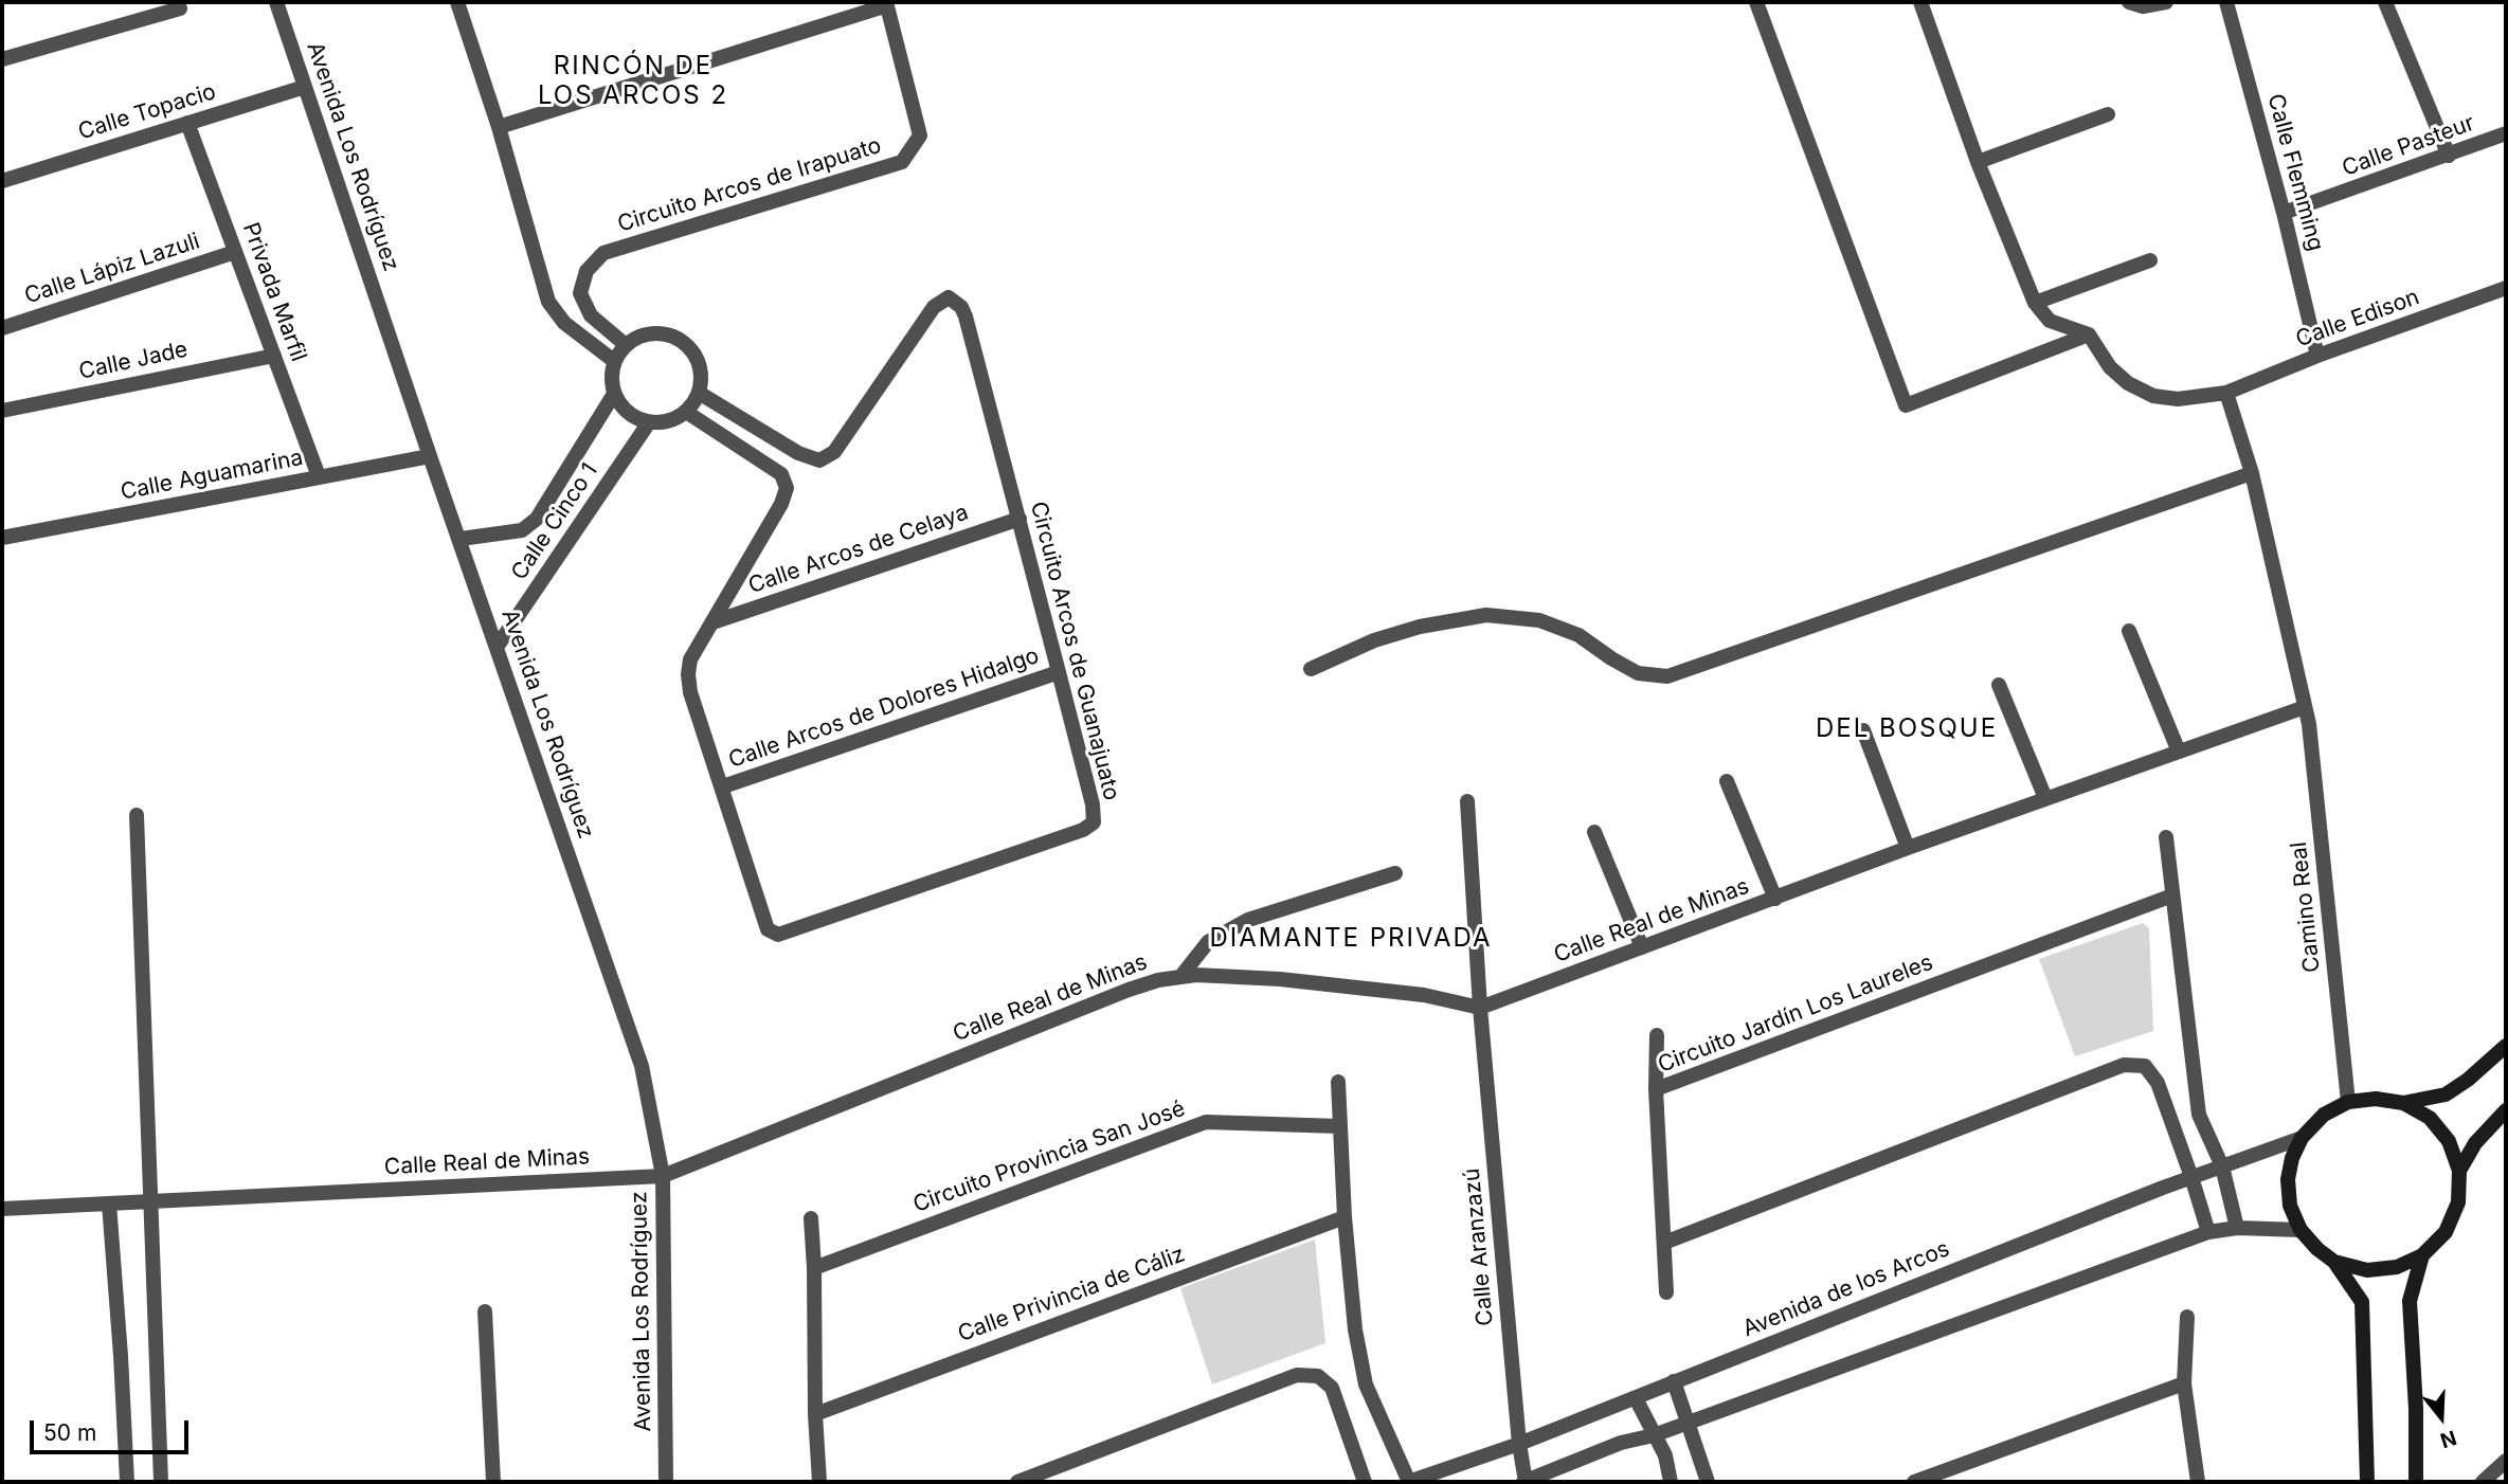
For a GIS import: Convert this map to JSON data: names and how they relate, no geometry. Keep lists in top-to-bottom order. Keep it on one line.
{"streets":{"street":["Calle Topacio","Calle Pasteur","Avenida Los Rodríguez","Calle Flemming","Circuito Arcos de Irapuato","Calle Lápiz Lazuli","Privada Marfil","Calle Edison","Calle Jade","Calle Aguamarina","Calle Cinco 1","Calle Arcos de Celaya","Circuito Arcos de Guanajuato","Calle Arcos de Dolores Hidalgo","Camino Real","Calle Real de Minas","Circuito Jardín Los Laureles","Circuito Provincia San José","Calle Aranzazú","Avenida de los Arcos","Calle Privincia de Cáliz"]},"crossings":[["Calle Topacio","Avenida Los Rodríguez"],["Calle Topacio","Privada Marfil"],["Calle Pasteur","Calle Flemming"],["Avenida Los Rodríguez","Calle Aguamarina"],["Avenida Los Rodríguez","Calle Cinco 1"],["Avenida Los Rodríguez","Calle Real de Minas"],["Calle Flemming","Calle Edison"],["Circuito Arcos de Irapuato","Calle Cinco 1"],["Circuito Arcos de Irapuato","Circuito Arcos de Guanajuato"],["Calle Lápiz Lazuli","Privada Marfil"],["Privada Marfil","Calle Jade"],["Privada Marfil","Calle Aguamarina"],["Calle Edison","Camino Real"],["Calle Cinco 1","Circuito Arcos de Guanajuato"],["Calle Arcos de Celaya","Circuito Arcos de Guanajuato"],["Circuito Arcos de Guanajuato","Calle Arcos de Dolores Hidalgo"],["Camino Real","Calle Real de Minas"],["Camino Real","Avenida de los Arcos"],["Calle Real de Minas","Calle Aranzazú"],["Calle Aranzazú","Avenida de los Arcos"]],"districts":["RINCÓN DE LOS ARCOS 2","DEL BOSQUE","DIAMANTE PRIVADA"],"scale_bar":"50 m","north":"bottom"}
